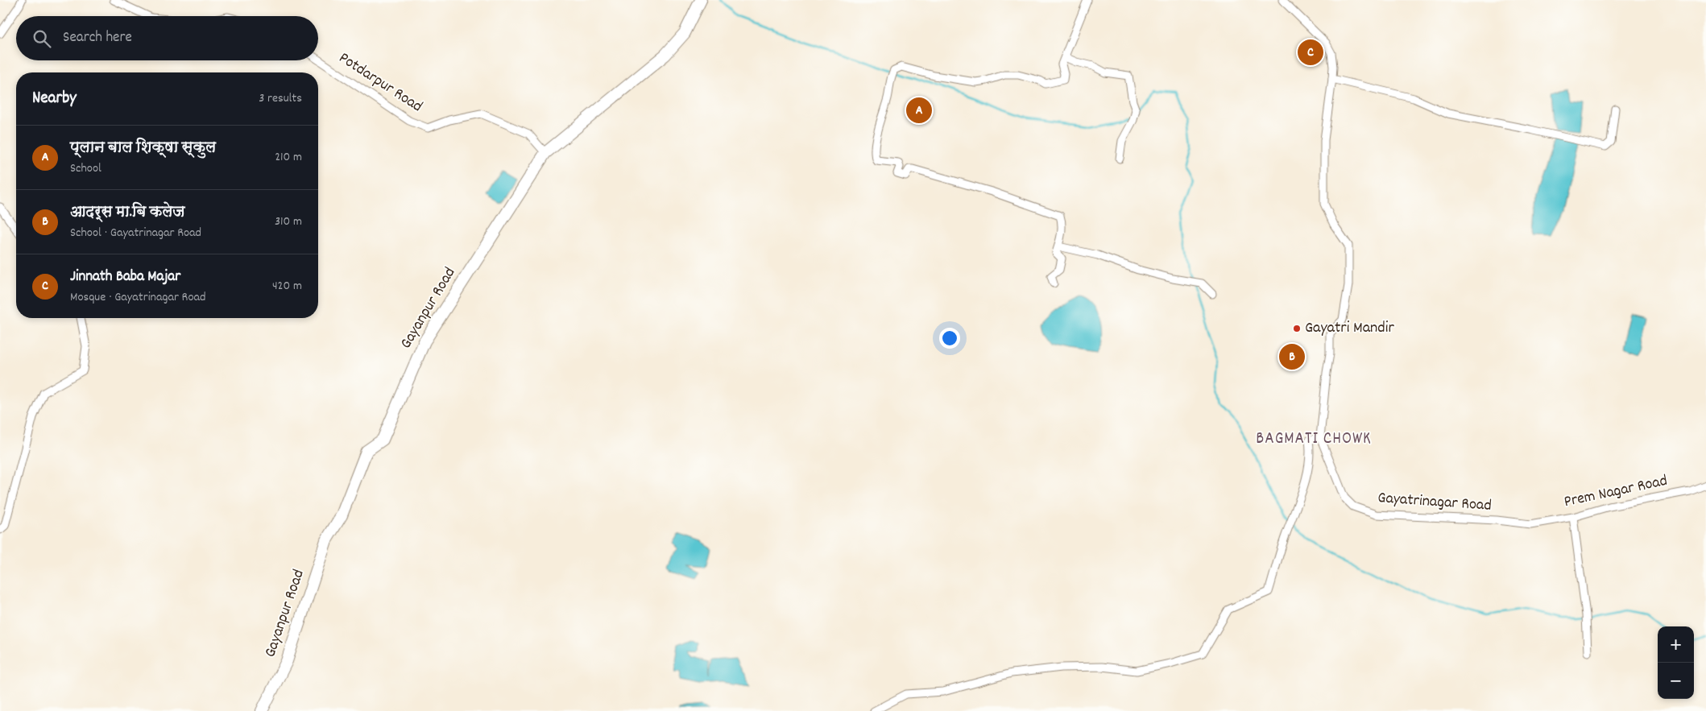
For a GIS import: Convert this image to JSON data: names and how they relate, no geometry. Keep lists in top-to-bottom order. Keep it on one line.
{"streets":{"street":["Potdarpur Road","Gayanpur Road","Prem Nagar Road","Gayatrinagar Road"]},"crossings":[["Potdarpur Road","Gayanpur Road"],["Prem Nagar Road","Gayatrinagar Road"]],"districts":["BAGMATI CHOWK"],"places":["Gayatri Mandir"],"page":{"search":"Search here","pins":["C","A","B"],"heading":["Nearby","3 results"],"list":[{"mark":"A","name":"प्लान बाल शिक्षा स्कुल","note":"School","value":"210 m"},{"mark":"B","name":"आदर्स मा.बि कलेज","note":"School · Gayatrinagar Road","value":"310 m"},{"mark":"C","name":"Jinnath Baba Majar","note":"Mosque · Gayatrinagar Road","value":"420 m"}],"map_buttons":["+","−"]}}
